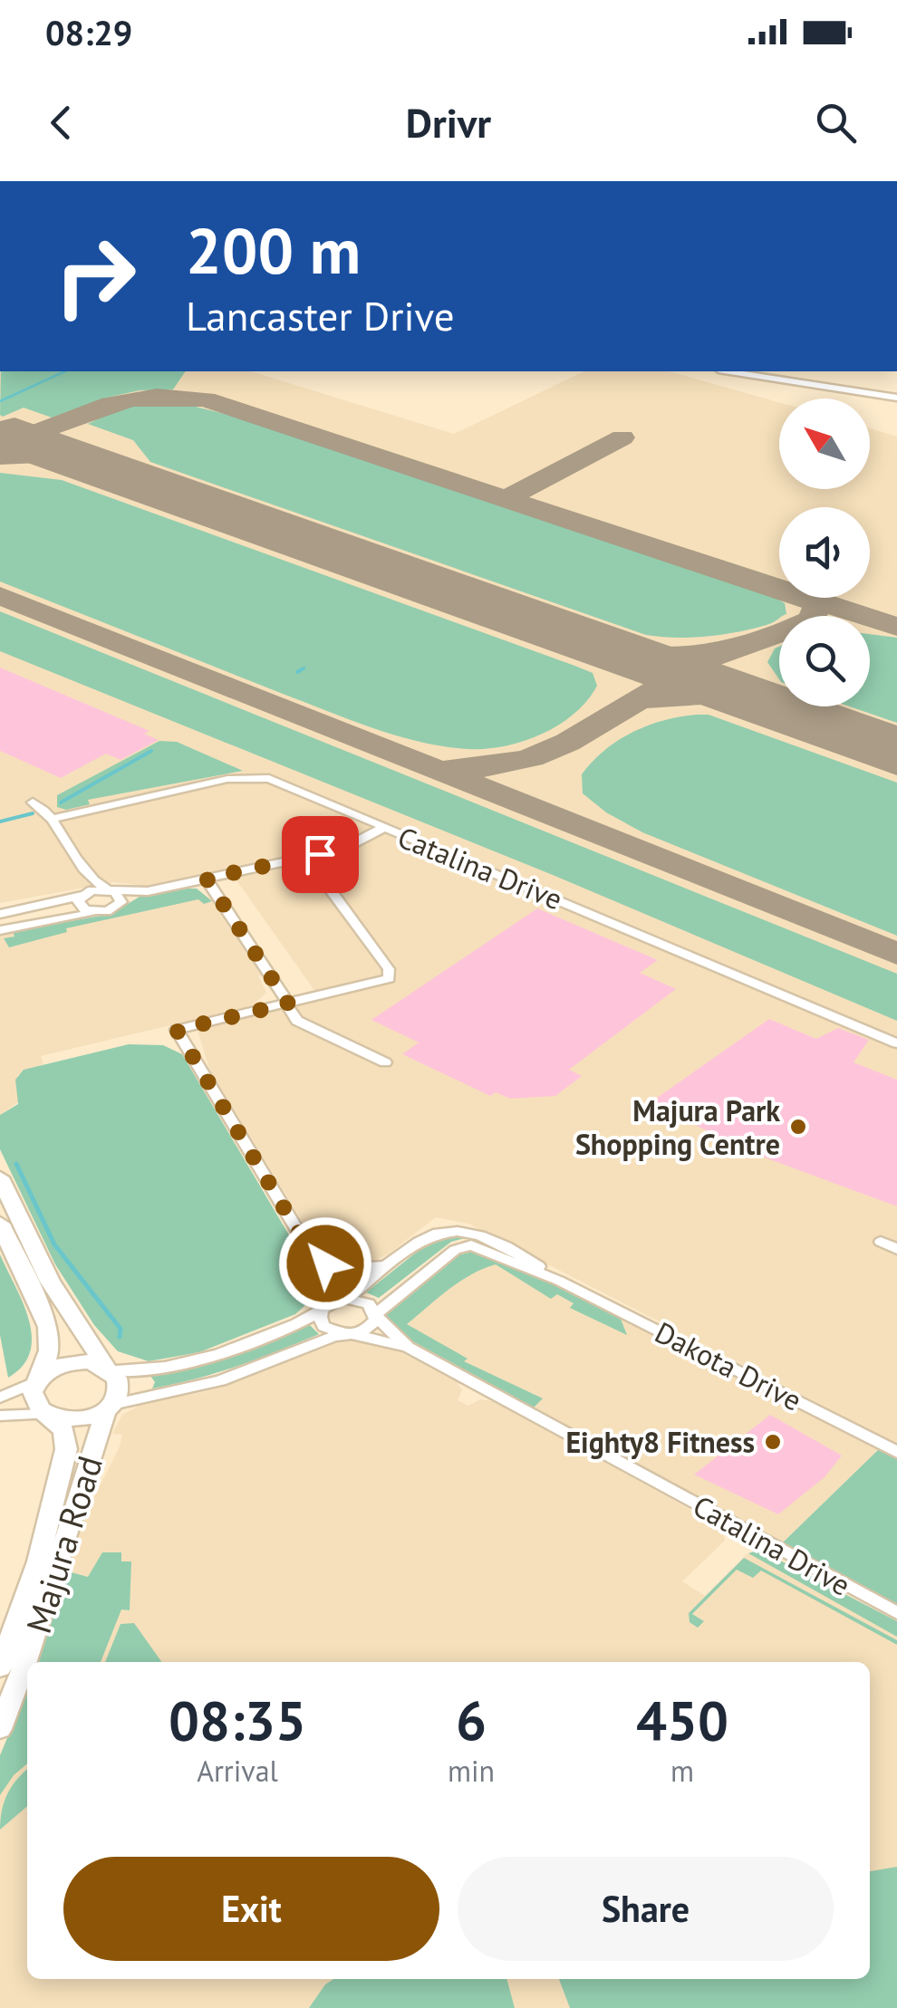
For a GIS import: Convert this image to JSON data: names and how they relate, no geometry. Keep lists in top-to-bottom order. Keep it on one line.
{"streets":{"main road":["Majura Road"],"street":["Catalina Drive","Dakota Drive"]},"places":["Majura Park Shopping Centre","Eighty8 Fitness"],"north":"top left","page":{"status":"08:29","header":"Drivr","turn":["200 m","Lancaster Drive"],"eta":["08:35","Arrival","6","min","450","m"],"buttons":["Exit","Share"]}}
